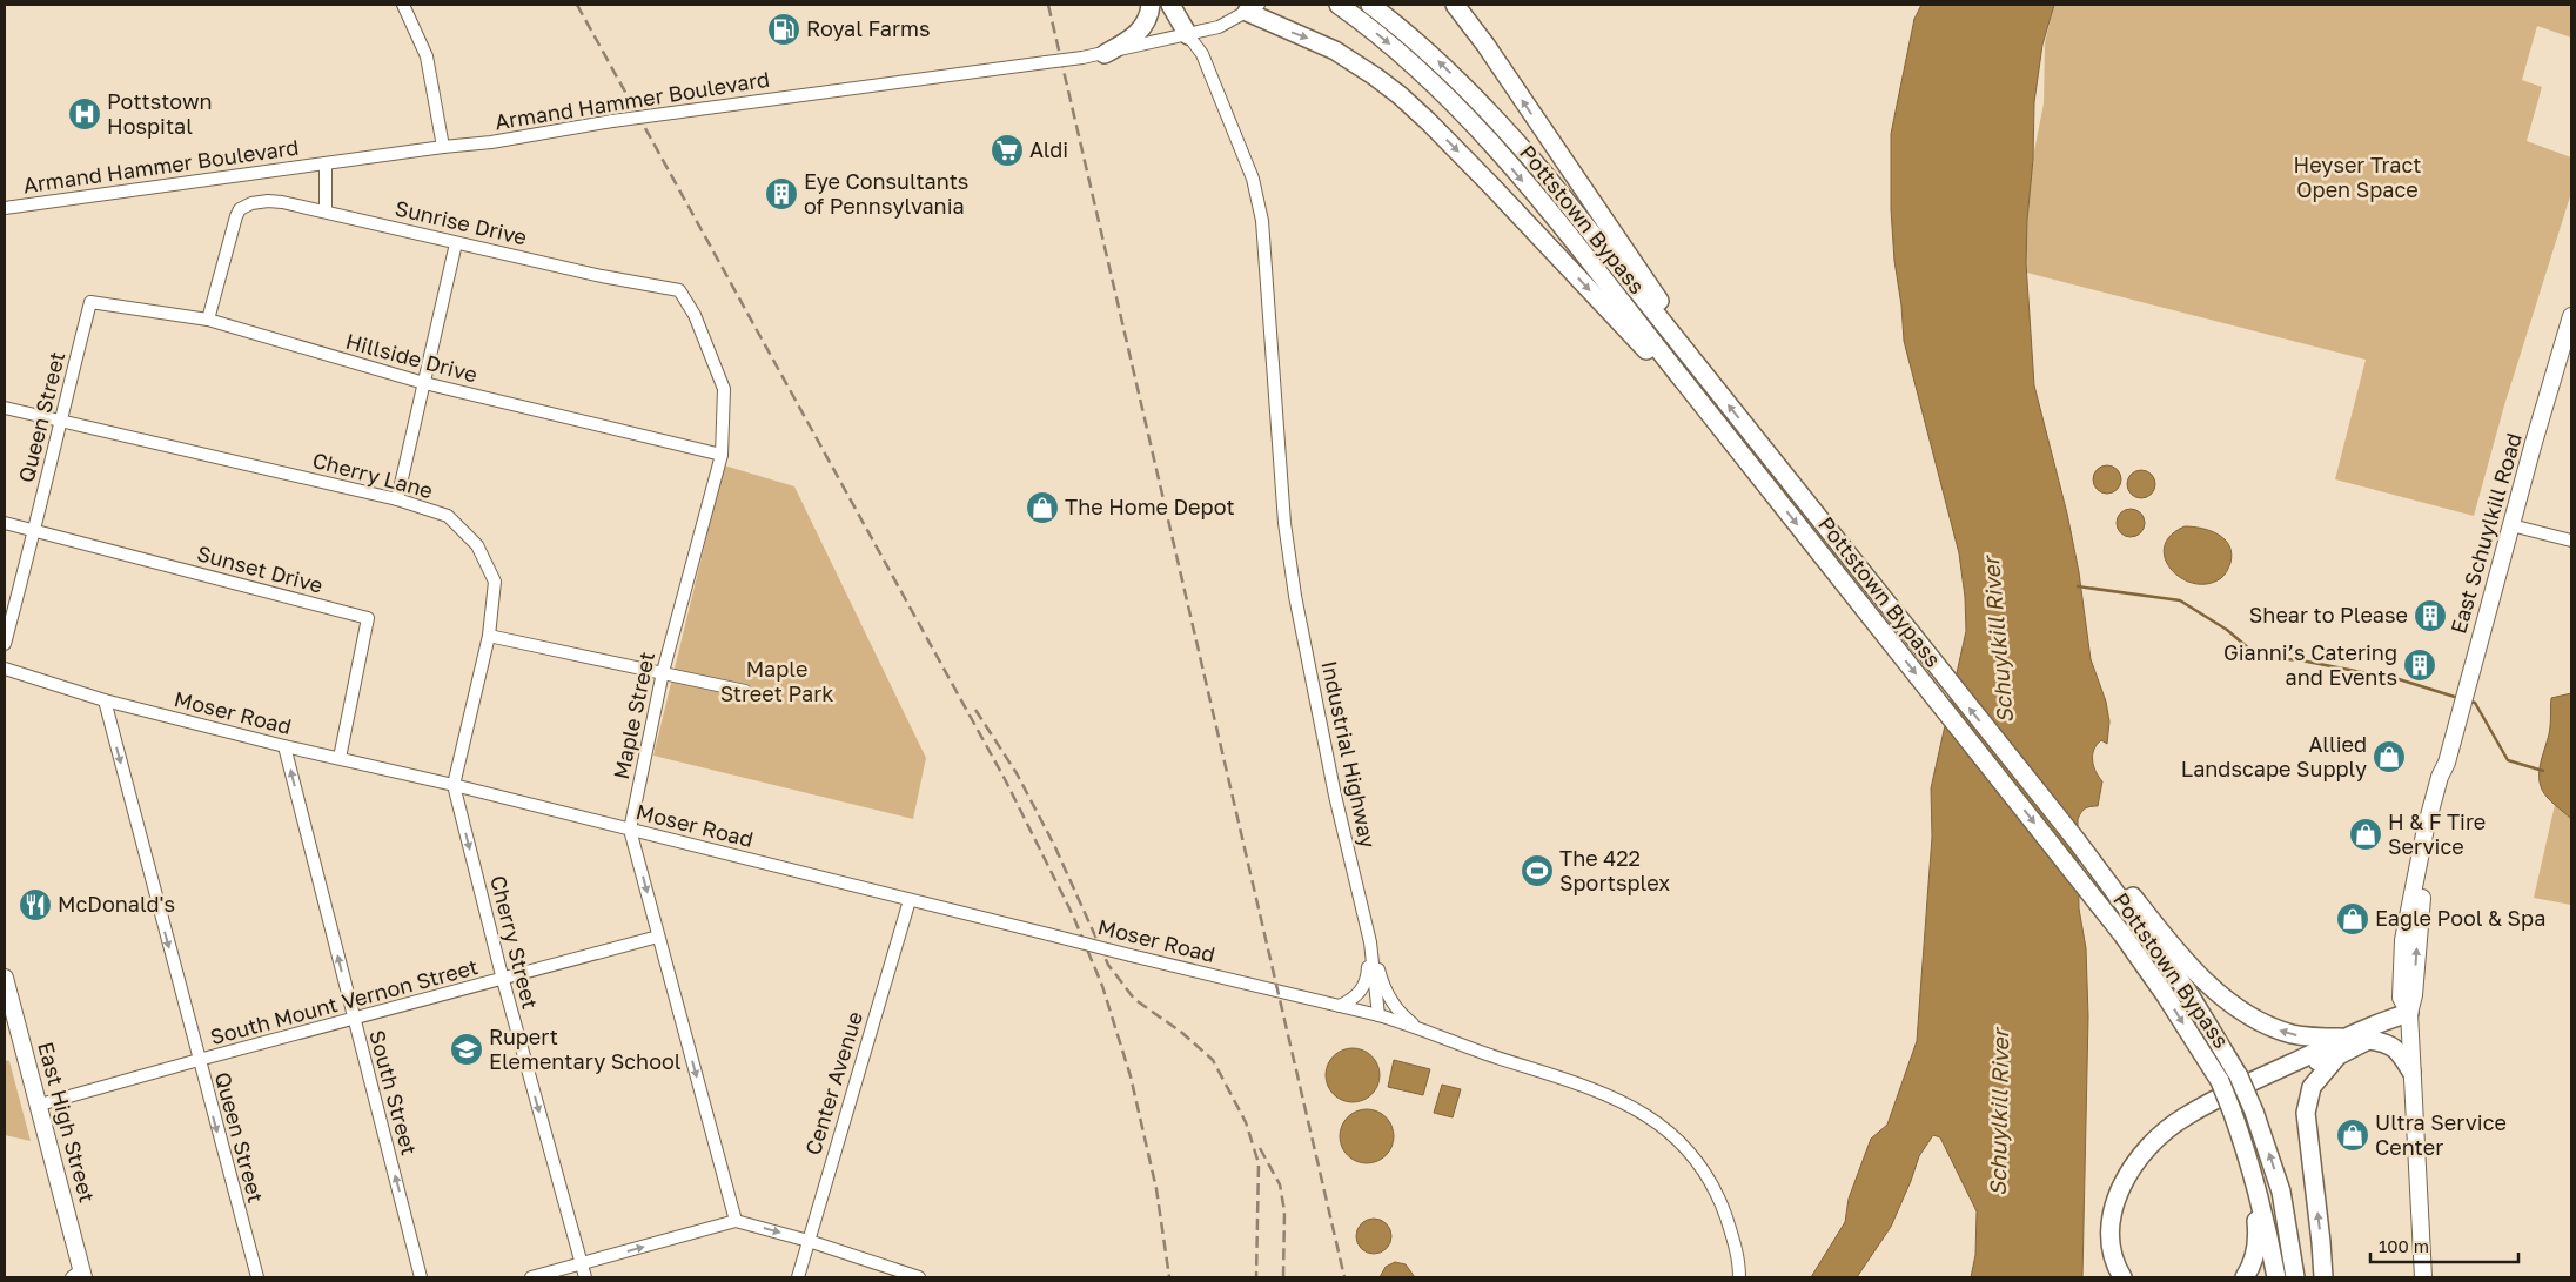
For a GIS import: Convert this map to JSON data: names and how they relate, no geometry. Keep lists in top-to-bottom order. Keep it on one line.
{"streets":{"highway":["Pottstown Bypass"],"main road":["East Schuylkill Road","East High Street"],"street":["Armand Hammer Boulevard","Sunrise Drive","Hillside Drive","Queen Street","Cherry Lane","Sunset Drive","Moser Road","Maple Street","Industrial Highway","Cherry Street","South Mount Vernon Street","Center Avenue","South Street"]},"crossings":[["Armand Hammer Boulevard","Industrial Highway"],["Sunrise Drive","Hillside Drive"],["Sunrise Drive","Maple Street"],["Hillside Drive","Queen Street"],["Hillside Drive","Maple Street"],["Queen Street","Cherry Lane"],["Queen Street","Sunset Drive"],["Queen Street","Moser Road"],["Queen Street","South Mount Vernon Street"],["Cherry Lane","Moser Road"],["Cherry Lane","Cherry Street"],["Sunset Drive","Moser Road"],["Moser Road","Maple Street"],["Moser Road","Industrial Highway"],["Moser Road","Cherry Street"],["Moser Road","Center Avenue"],["Moser Road","South Street"],["Maple Street","South Mount Vernon Street"],["Cherry Street","South Mount Vernon Street"],["South Mount Vernon Street","South Street"],["South Mount Vernon Street","East High Street"]],"one_way":["Queen Street","Maple Street","Cherry Street","South Street"],"water":["Schuylkill River"],"parks":["Heyser Tract Open Space","Maple Street Park"],"places":{"fuel station":["Royal Farms"],"hospital":["Pottstown Hospital"],"supermarket":["Aldi"],"building":["Eye Consultants of Pennsylvania","Shear to Please","Gianni’s Catering and Events"],"shop":["The Home Depot","Allied Landscape Supply","H & F Tire Service","Eagle Pool & Spa","Ultra Service Center"],"sports":["The 422 Sportsplex"],"restaurant":["McDonald's"],"school or university":["Rupert Elementary School"]},"scale_bar":"100 m"}
